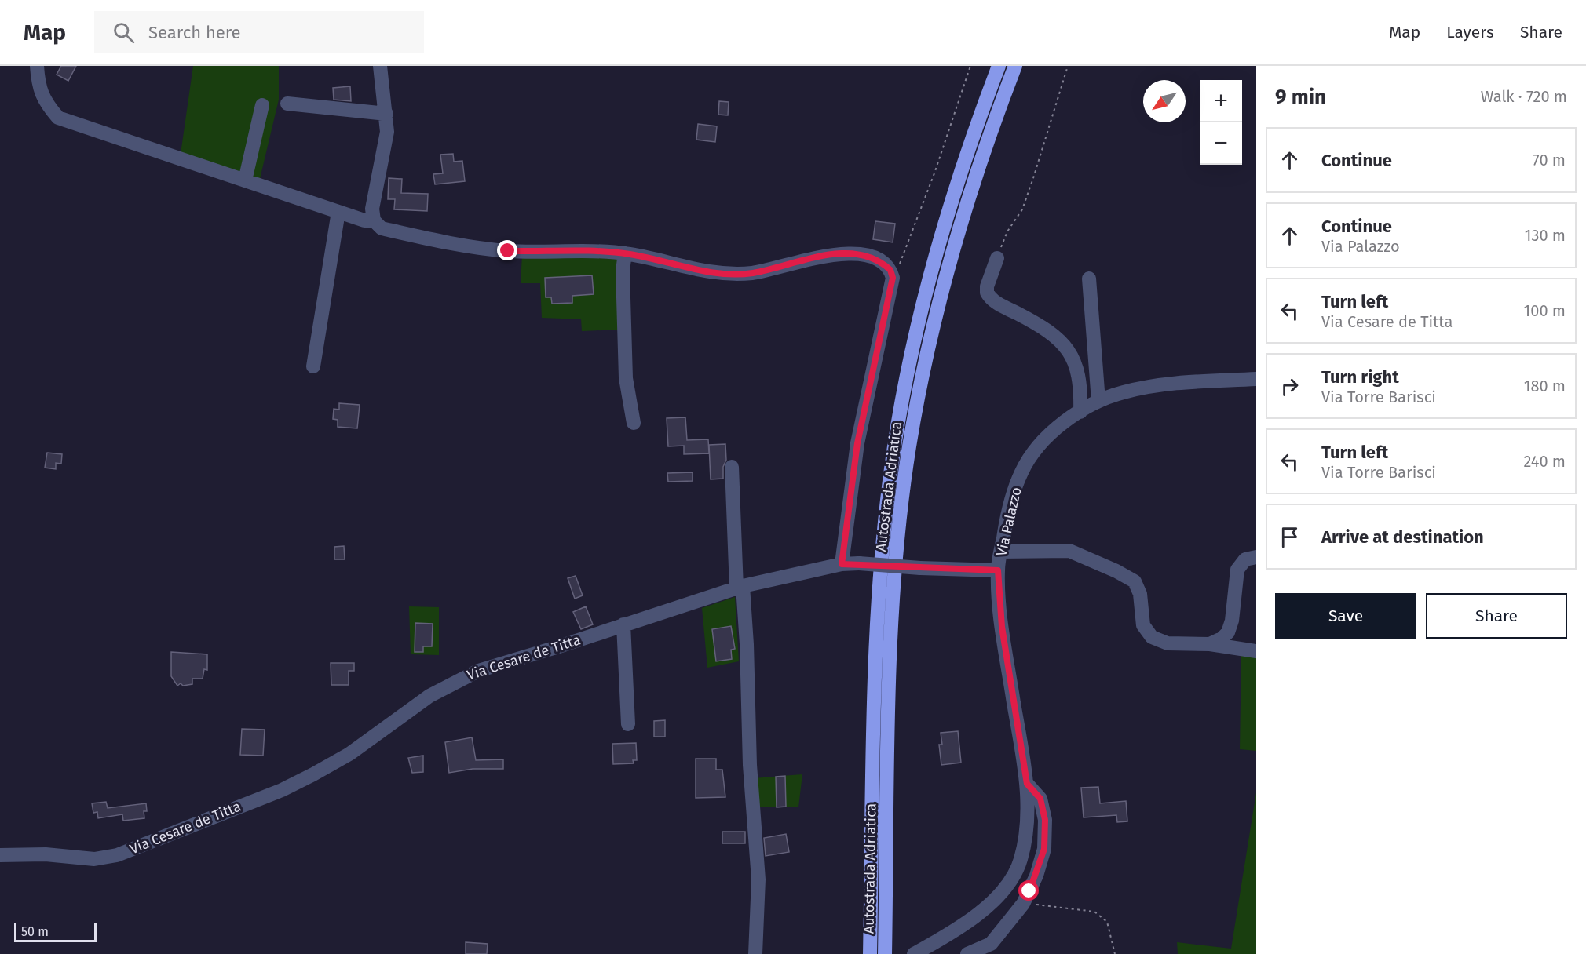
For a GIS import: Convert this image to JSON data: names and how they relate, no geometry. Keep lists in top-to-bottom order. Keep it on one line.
{"streets":{"highway":["Autostrada Adriatica"],"street":["Via Palazzo","Via Cesare de Titta"]},"crossings":[["Via Palazzo","Via Cesare de Titta"]],"scale_bar":"50 m","north":"bottom left","page":{"header":"Map","search":"Search here","nav":["Map","Layers","Share"],"heading":["9 min","Walk · 720 m"],"map_buttons":["+","−"],"list":[["Continue","70 m"],["Continue","Via Palazzo","130 m"],["Turn left","Via Cesare de Titta","100 m"],["Turn right","Via Torre Barisci","180 m"],["Turn left","Via Torre Barisci","240 m"],"Arrive at destination"],"buttons":["Save","Share"],"scale":"50 m"}}
